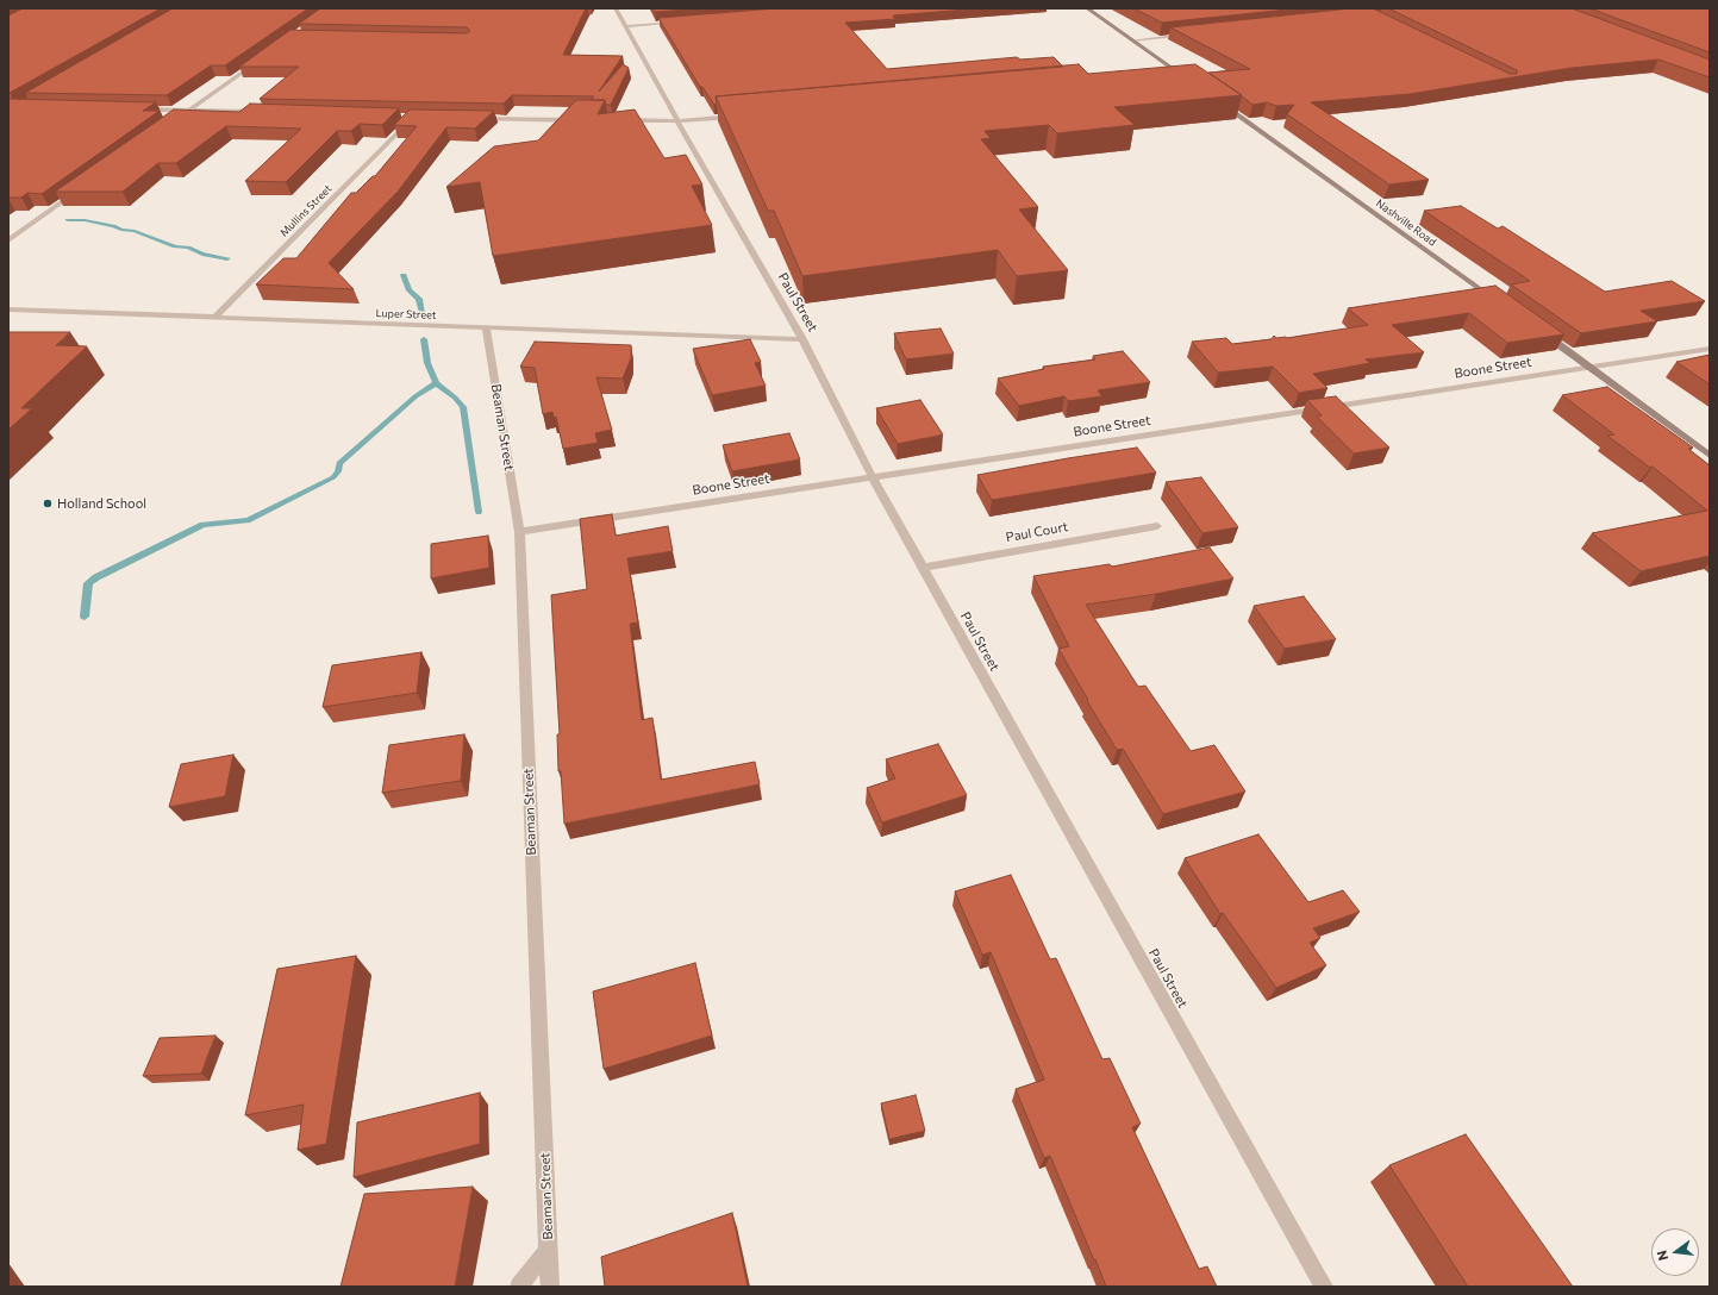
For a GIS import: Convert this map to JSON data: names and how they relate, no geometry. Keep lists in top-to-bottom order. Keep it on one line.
{"streets":{"main road":["Nashville Road"],"street":["Mullins Street","Paul Street","Luper Street","Boone Street","Beaman Street","Paul Court"]},"crossings":[["Mullins Street","Luper Street"],["Paul Street","Luper Street"],["Paul Street","Boone Street"],["Paul Street","Paul Court"],["Luper Street","Beaman Street"],["Boone Street","Beaman Street"]],"places":["Holland School"],"north":"left"}
